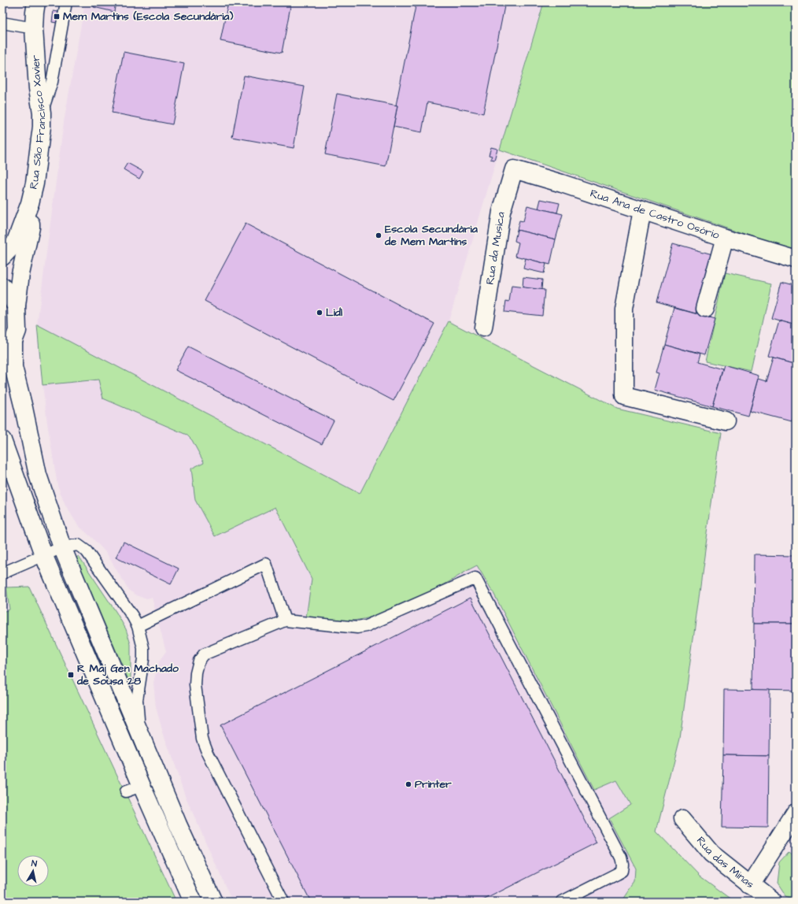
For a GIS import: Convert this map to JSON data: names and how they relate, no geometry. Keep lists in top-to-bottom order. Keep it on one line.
{"streets":{"street":["Rua São Francisco Xavier","Rua Ana de Castro Osório","Rua da Musica","Rua das Minas"]},"crossings":[["Rua Ana de Castro Osório","Rua da Musica"]],"places":{"transit":["Mem Martins (Escola Secundária)","R Maj Gen Machado de Sousa 28"],"other":["Escola Secundária de Mem Martins","Lidl","Printer"]},"north":"top"}
